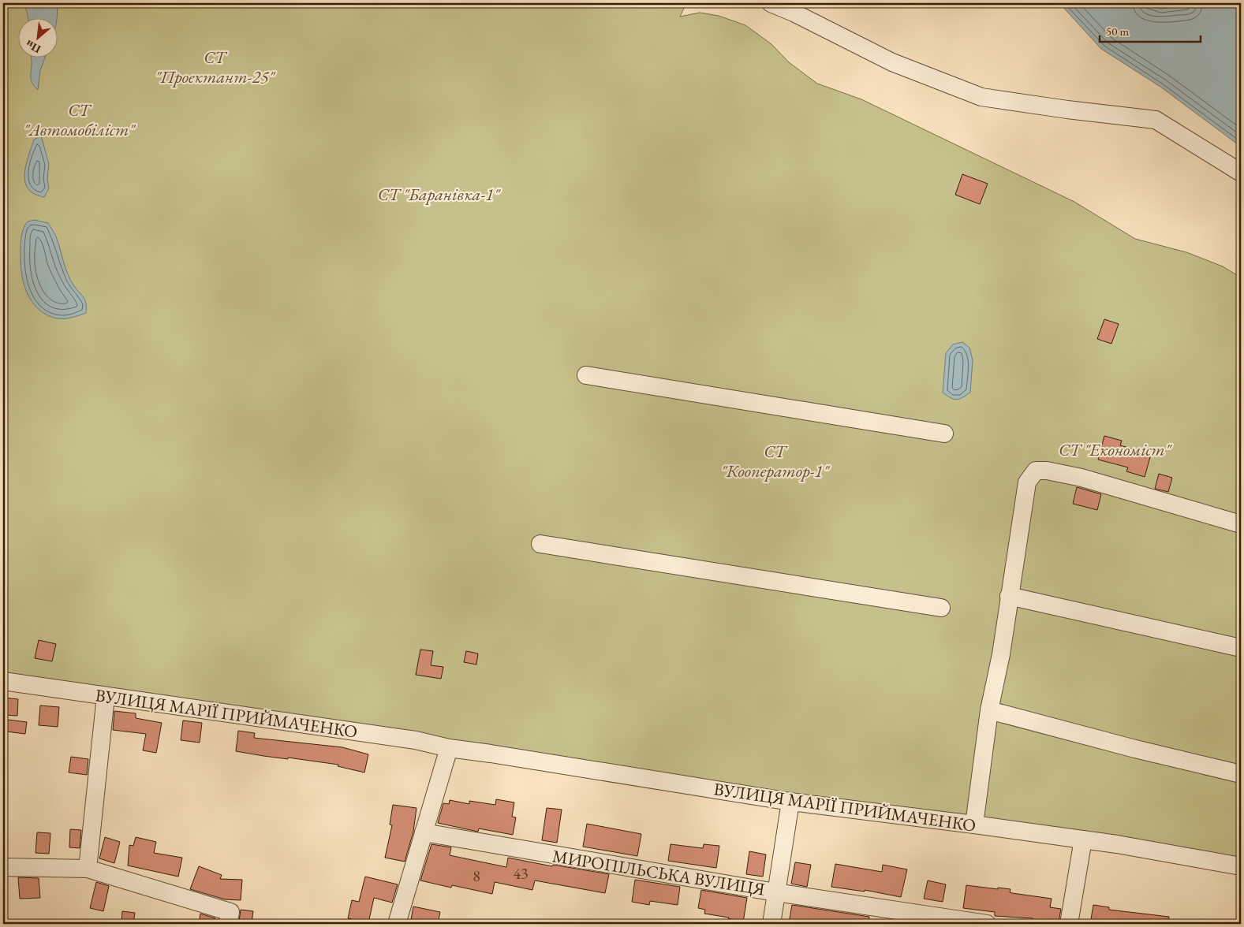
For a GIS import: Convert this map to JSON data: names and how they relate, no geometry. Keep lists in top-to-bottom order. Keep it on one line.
{"streets":{"street":["ВУЛИЦЯ МАРІЇ ПРИЙМАЧЕНКО","МИРОПІЛЬСЬКА ВУЛИЦЯ"]},"parks":["СТ \"Проектант-25\"","СТ \"Автомобіліст\"","СТ \"Баранівка-1\"","СТ \"Економіст\"","СТ \"Кооператор-1\""],"house_numbers":["43","8"],"scale_bar":"50 m","north":"bottom left"}
